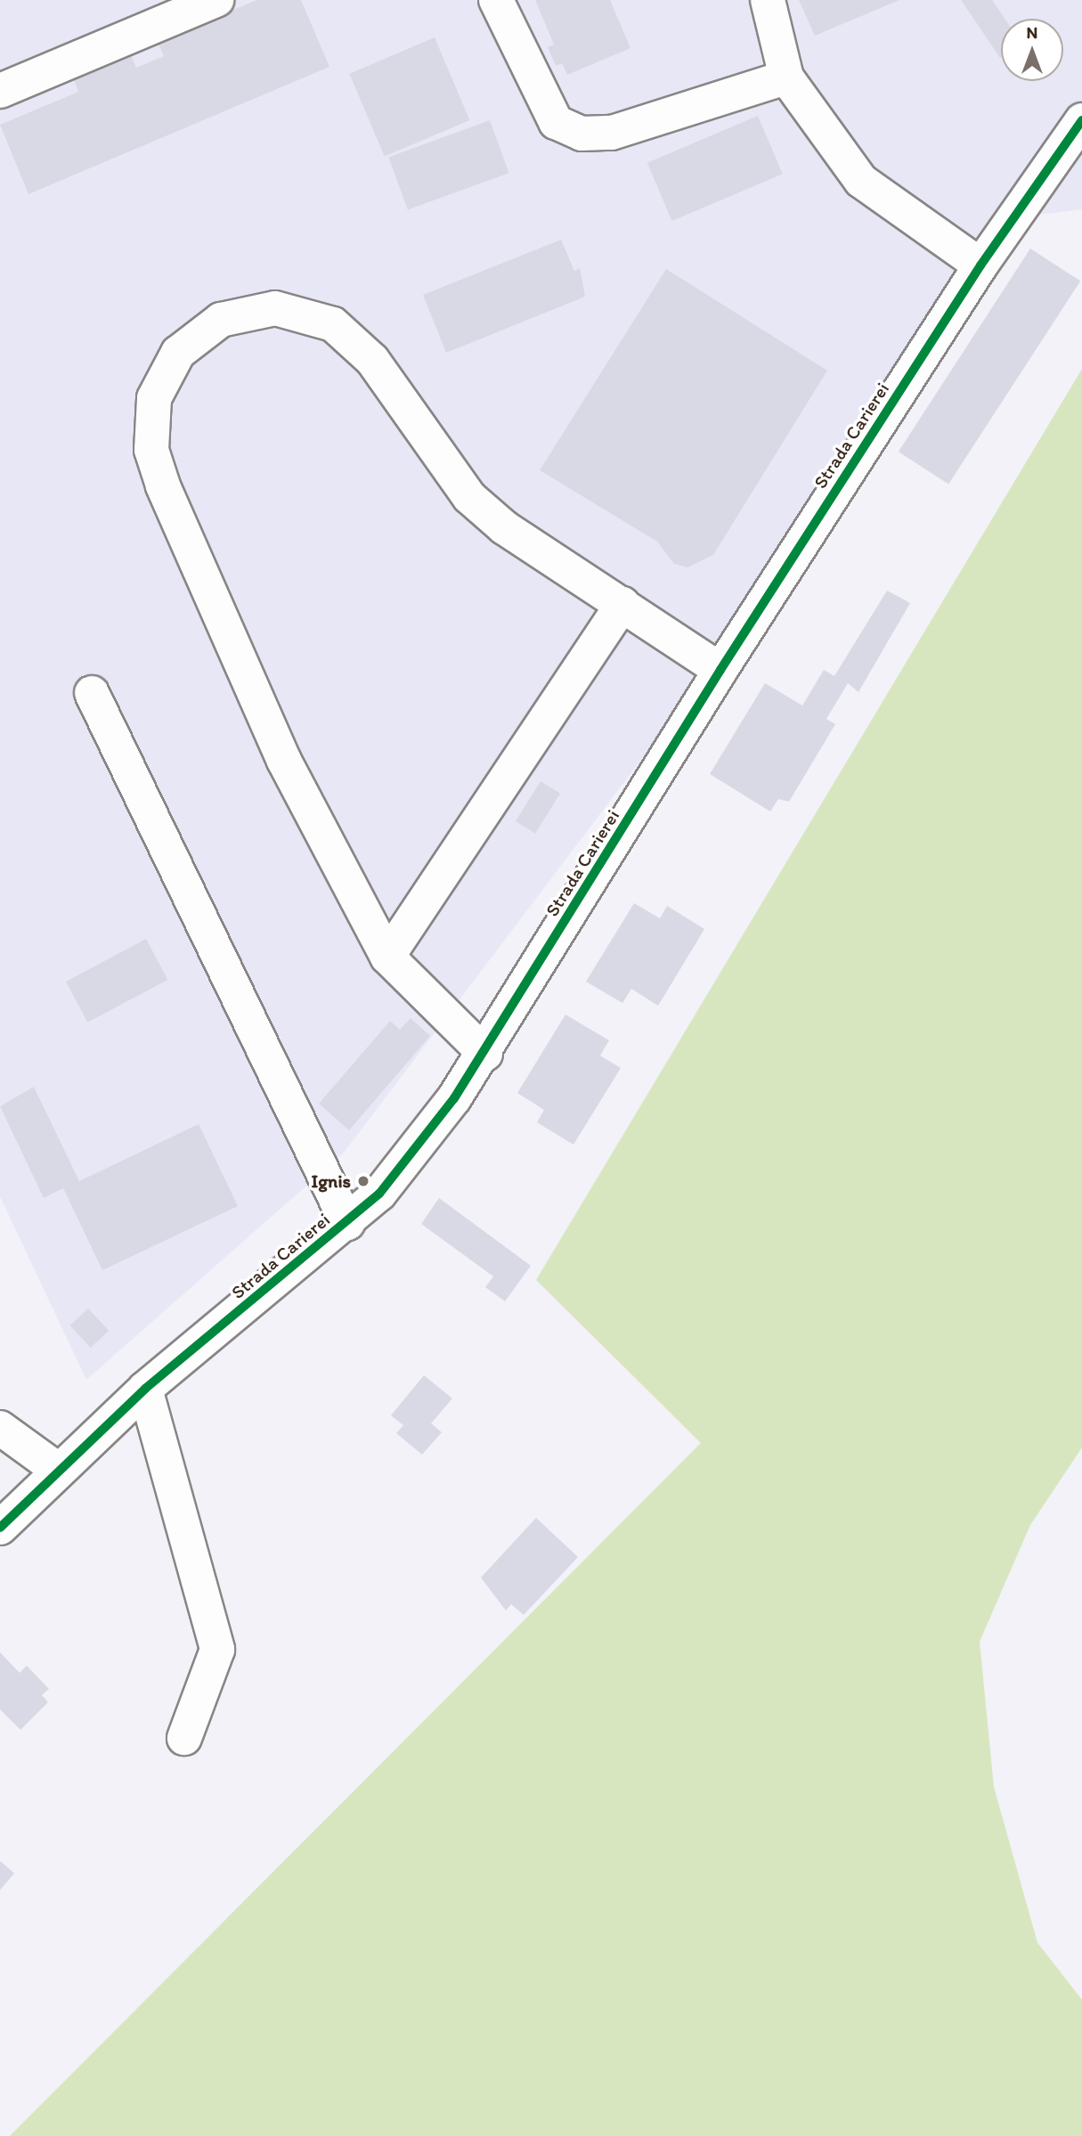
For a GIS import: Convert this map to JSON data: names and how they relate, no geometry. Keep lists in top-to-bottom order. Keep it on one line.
{"streets":{"street":["Strada Carierei"]},"places":["Ignis"],"north":"top"}
